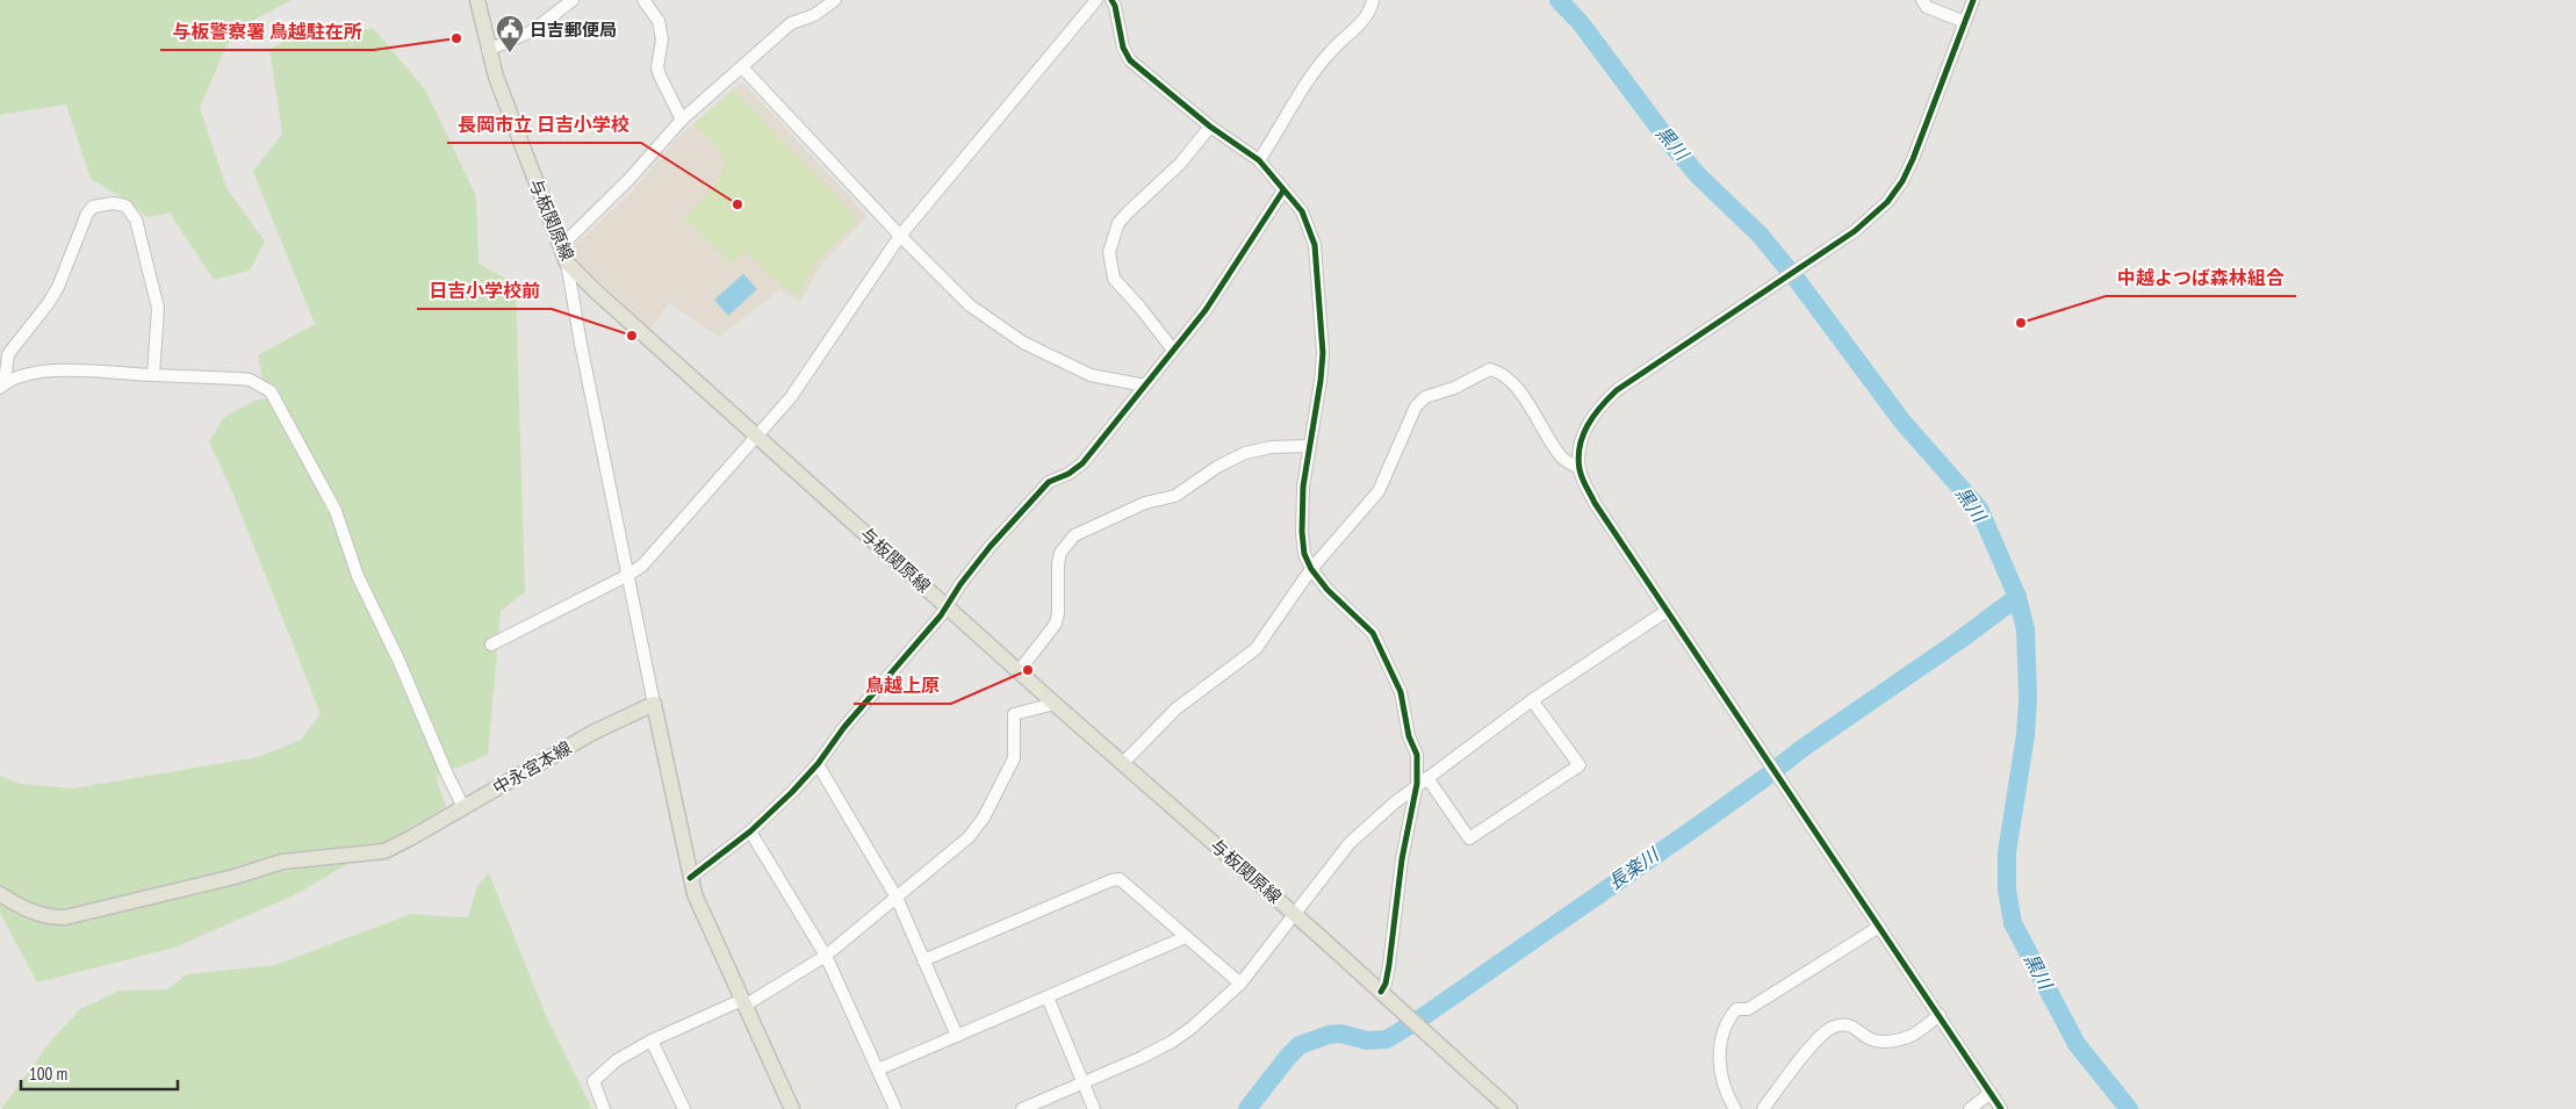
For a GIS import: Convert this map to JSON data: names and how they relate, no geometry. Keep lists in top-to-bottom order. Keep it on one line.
{"streets":{"main road":["与板関原線","中永宮本線"]},"water":["黒川","長楽川"],"places":{"other":["与板警察署 鳥越駐在所","長岡市立 日吉小学校","中越よつば森林組合","日吉小学校前","鳥越上原"],"public building":["日吉郵便局"]},"scale_bar":"100 m"}
